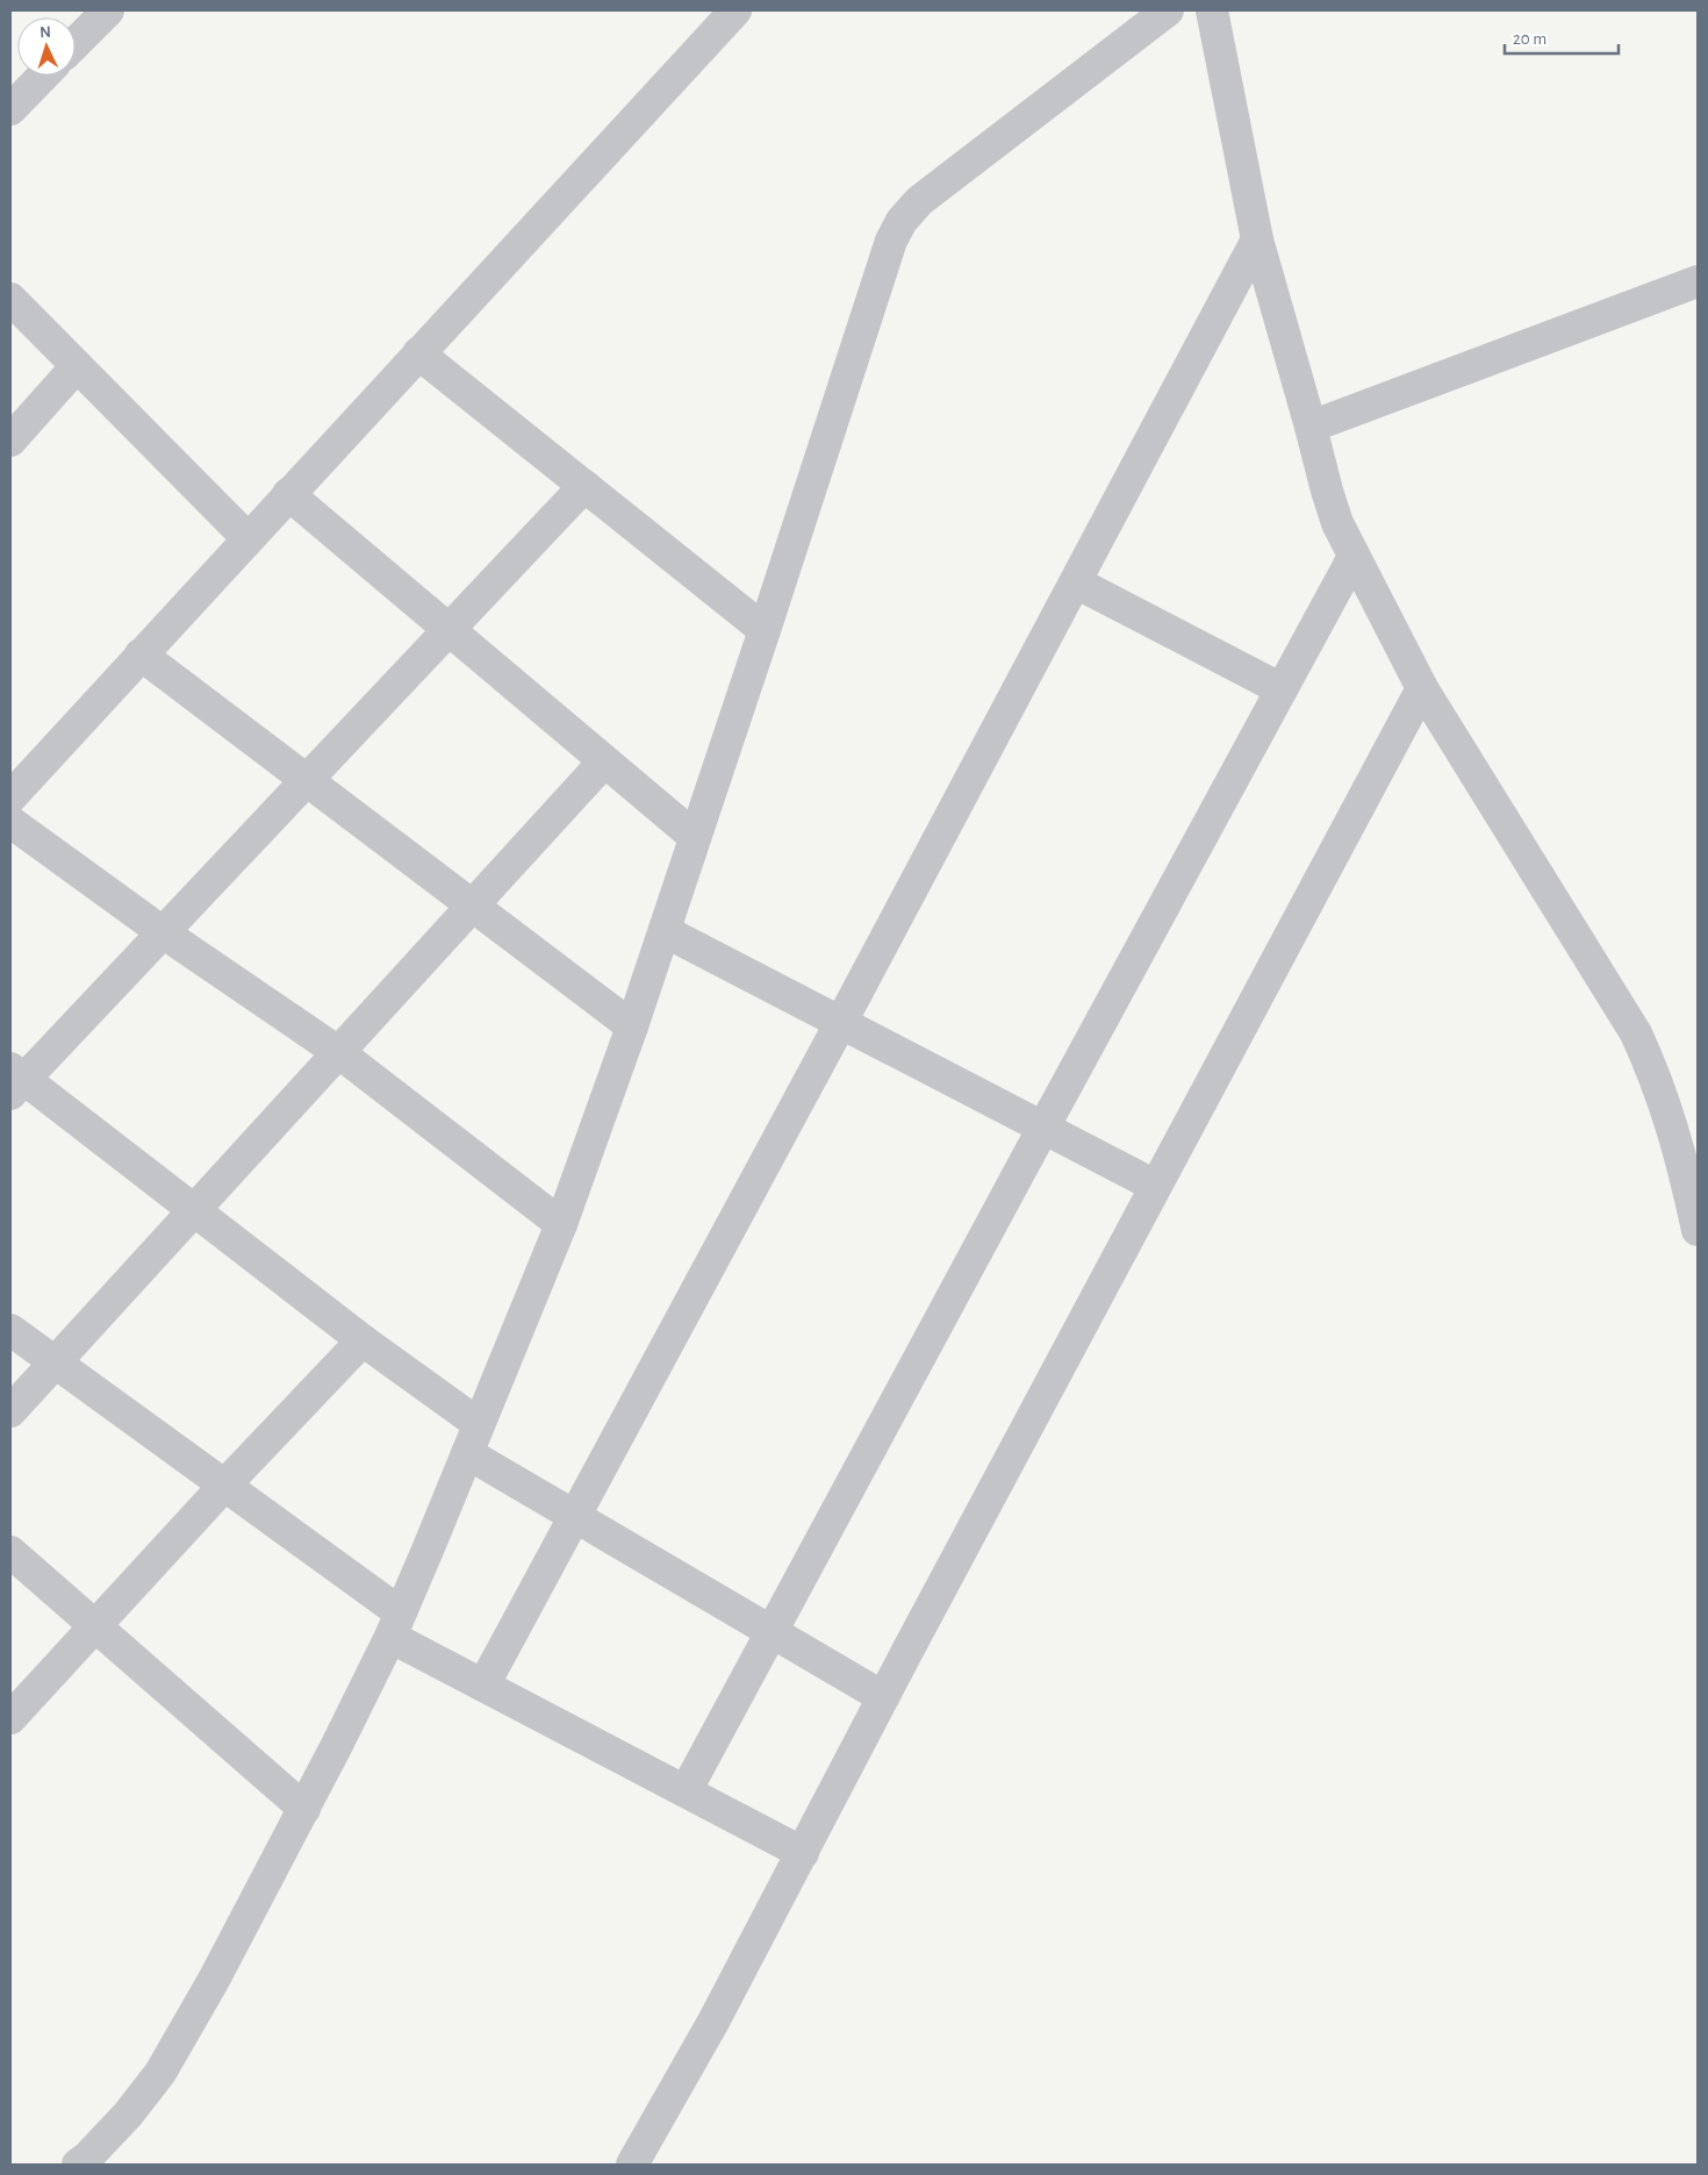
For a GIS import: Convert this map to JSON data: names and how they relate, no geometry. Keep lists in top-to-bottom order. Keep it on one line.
{"scale_bar":"20 m","north":"top"}
